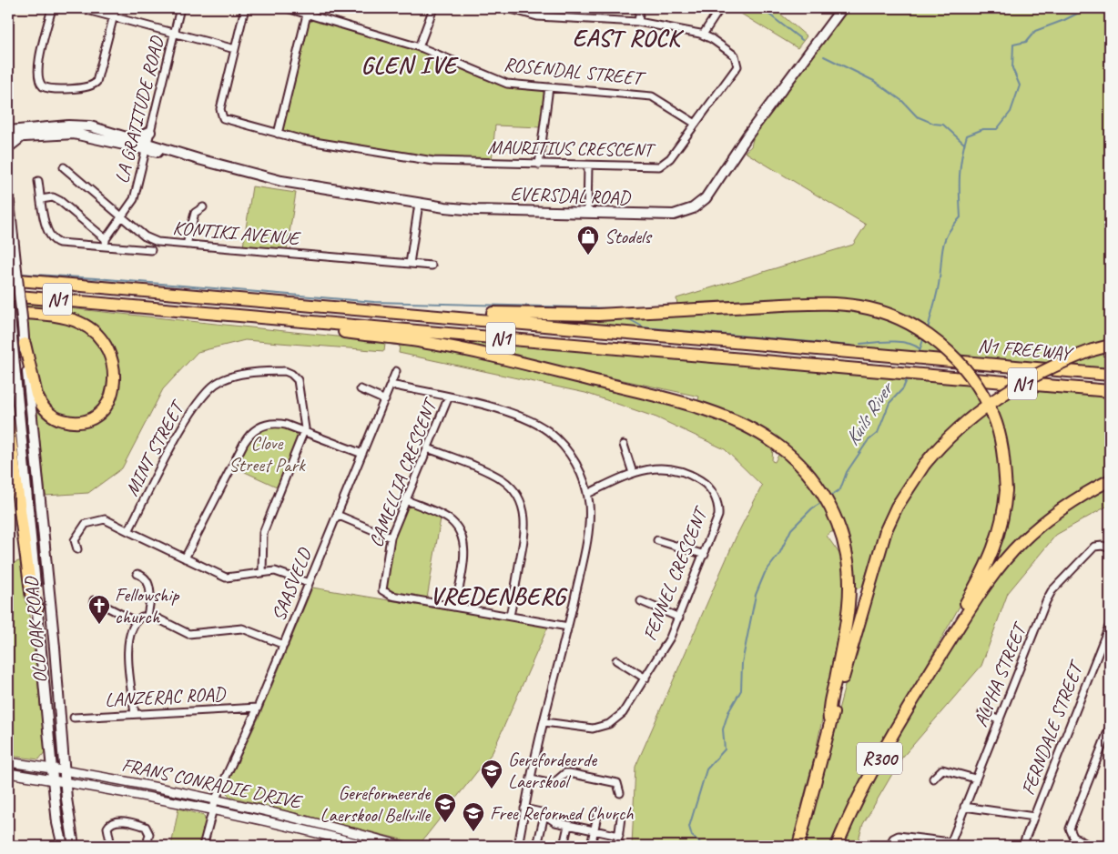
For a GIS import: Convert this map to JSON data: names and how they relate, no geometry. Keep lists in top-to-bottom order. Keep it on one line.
{"streets":{"highway":["N1","N1 FREEWAY","R300"],"main road":["EVERSDAL ROAD","OLD OAK ROAD"],"street":["ROSENDAL STREET","LA GRATITUDE ROAD","MAURITIUS CRESCENT","KONTIKI AVENUE","MINT STREET","CAMELLIA CRESCENT","FENNEL CRESCENT","SAASVELD","ALPHA STREET","LANZERAC ROAD","FERNDALE STREET","FRANS CONRADIE DRIVE"]},"crossings":[["ROSENDAL STREET","MAURITIUS CRESCENT"],["LA GRATITUDE ROAD","EVERSDAL ROAD"],["LA GRATITUDE ROAD","KONTIKI AVENUE"],["N1","N1 FREEWAY"],["SAASVELD","LANZERAC ROAD"],["SAASVELD","FRANS CONRADIE DRIVE"],["OLD OAK ROAD","FRANS CONRADIE DRIVE"]],"districts":["EAST ROCK","GLEN IVE","VREDENBERG"],"water":["Kuils River"],"parks":["Clove Street Park"],"places":{"shop":["Stodels"],"church":["Fellowship church"],"school or university":["Gerefordeerde Laerskool","Gereformeerde Laerskool Bellville","Free Reformed Church"]}}
